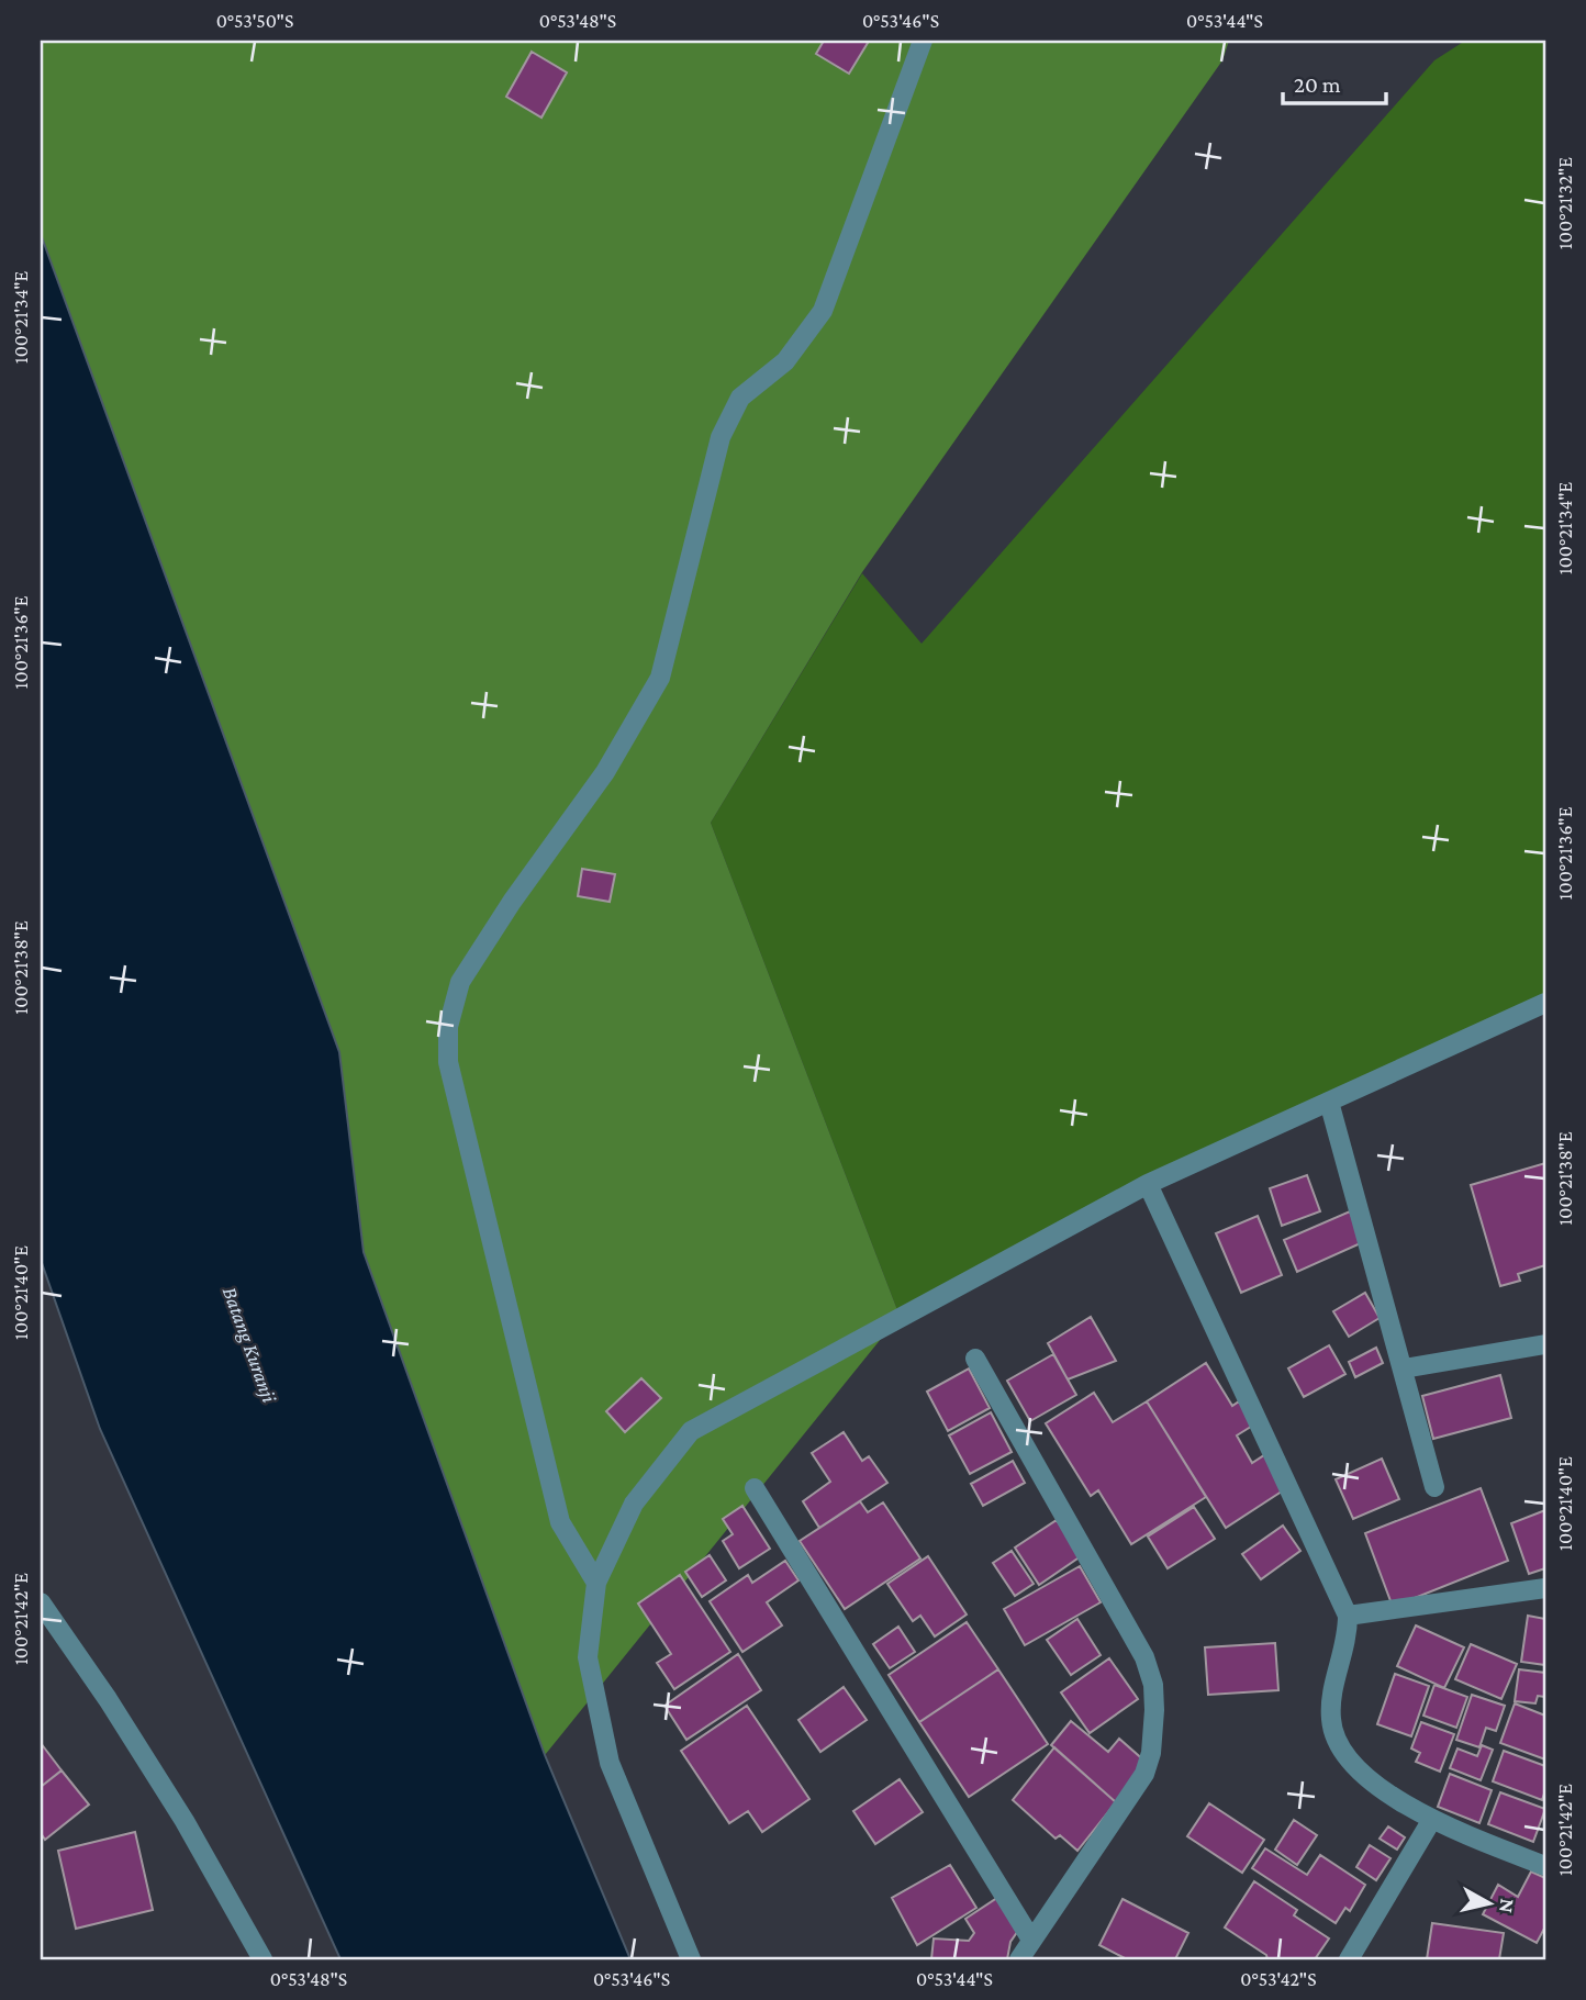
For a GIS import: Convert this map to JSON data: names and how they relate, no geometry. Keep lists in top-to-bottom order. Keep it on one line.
{"water":["Batang Kuranji"],"scale_bar":"20 m","north":"right","coordinates":["0°53'50\"S","0°53'48\"S","0°53'46\"S","0°53'44\"S","100°21'32\"E","100°21'34\"E","100°21'36\"E","100°21'38\"E","100°21'40\"E","100°21'42\"E","0°53'42\"S"]}
